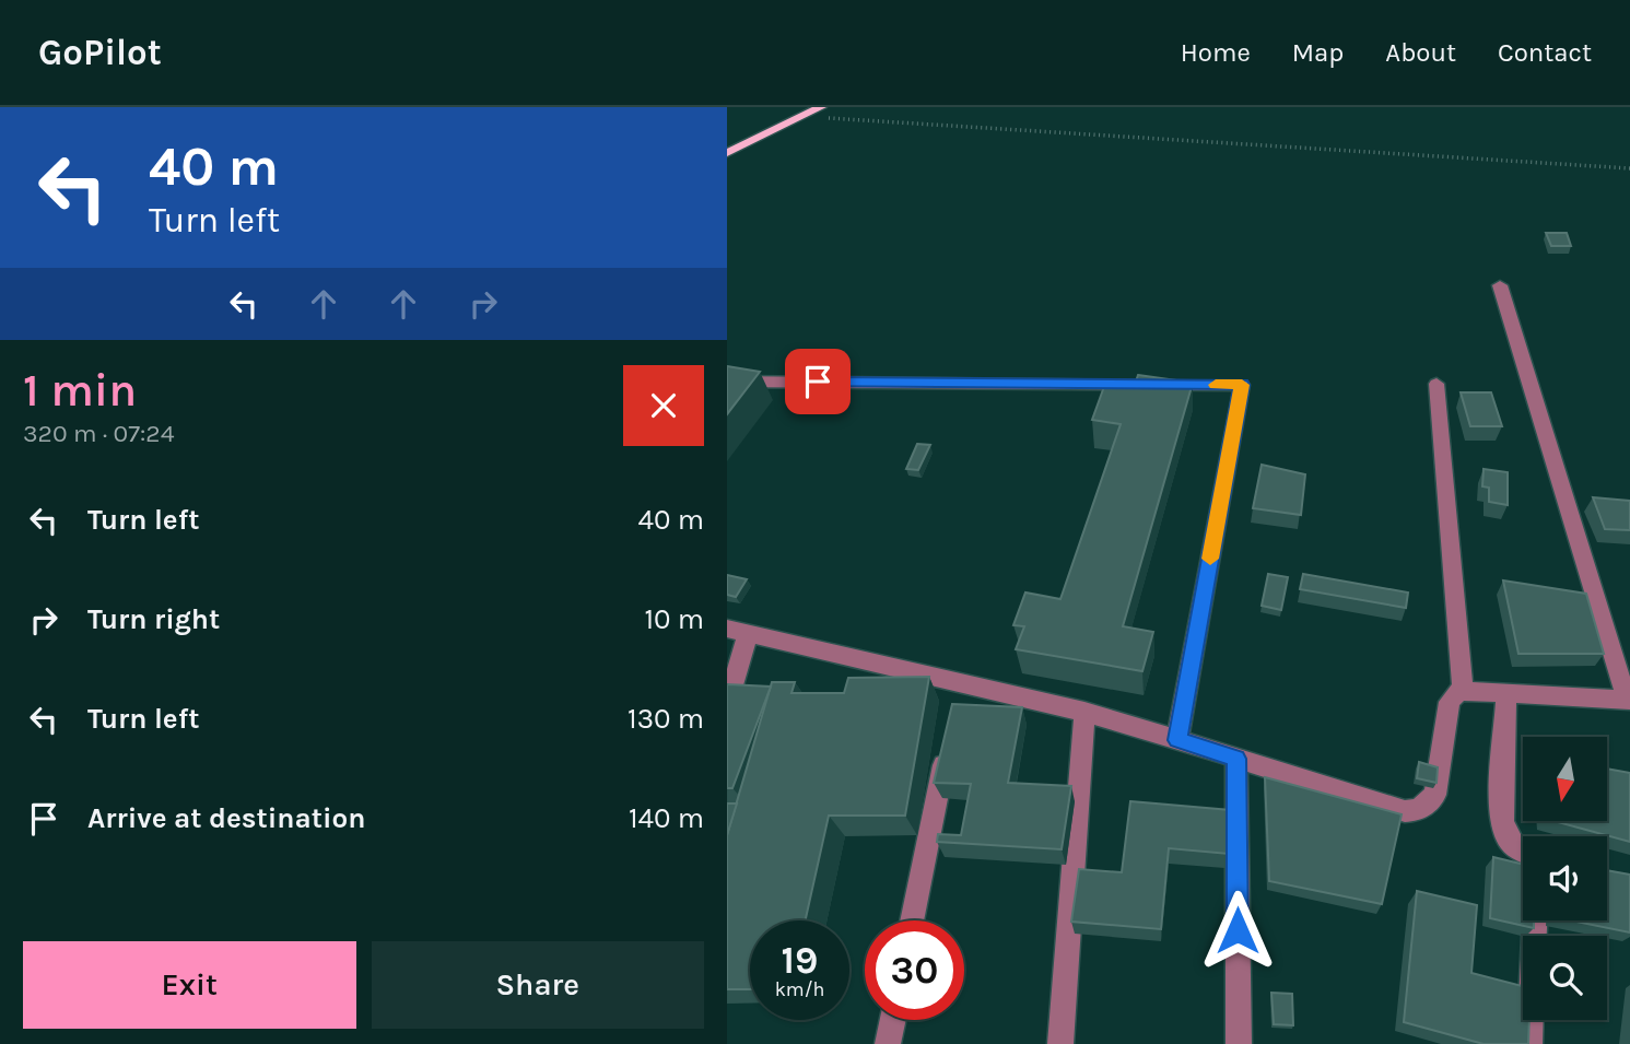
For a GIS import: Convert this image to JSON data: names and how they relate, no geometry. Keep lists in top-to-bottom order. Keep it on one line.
{"north":"bottom","page":{"header":"GoPilot","nav":["Home","Map","About","Contact"],"turn":["40 m","Turn left"],"heading":["1 min","320 m · 07:24"],"list":[{"name":"Turn left","value":"40 m"},{"name":"Turn right","value":"10 m"},{"name":"Turn left","value":"130 m"},{"name":"Arrive at destination","value":"140 m"}],"speed":"19 km/h","limit":"30","buttons":["Exit","Share"]}}
